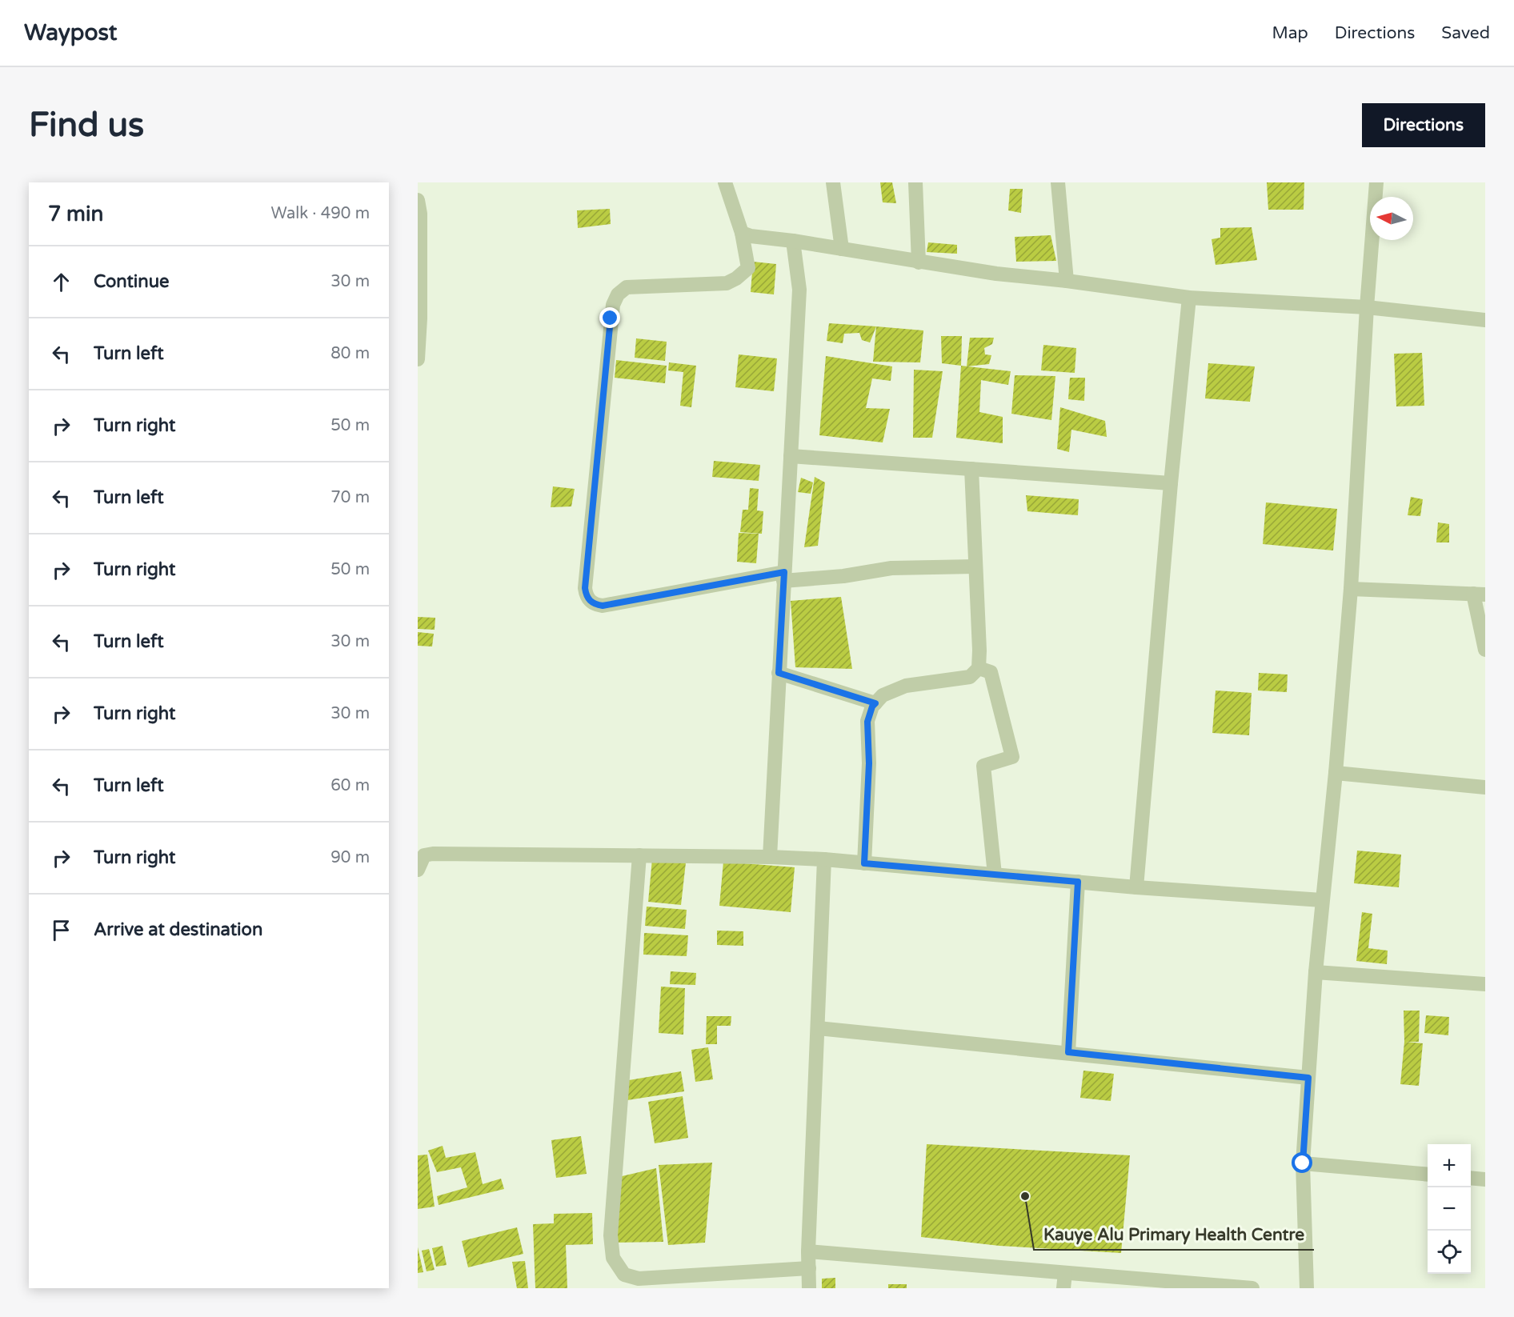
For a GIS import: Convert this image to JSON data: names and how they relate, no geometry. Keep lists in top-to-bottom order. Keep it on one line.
{"places":["Kauye Alu Primary Health Centre"],"north":"left","page":{"header":"Waypost","nav":["Map","Directions","Saved"],"buttons":"Directions","title":"Find us","heading":["7 min","Walk · 490 m"],"list":[["Continue","30 m"],["Turn left","80 m"],["Turn right","50 m"],["Turn left","70 m"],["Turn right","50 m"],["Turn left","30 m"],["Turn right","30 m"],["Turn left","60 m"],["Turn right","90 m"],"Arrive at destination"],"map_buttons":["+","−"]}}
